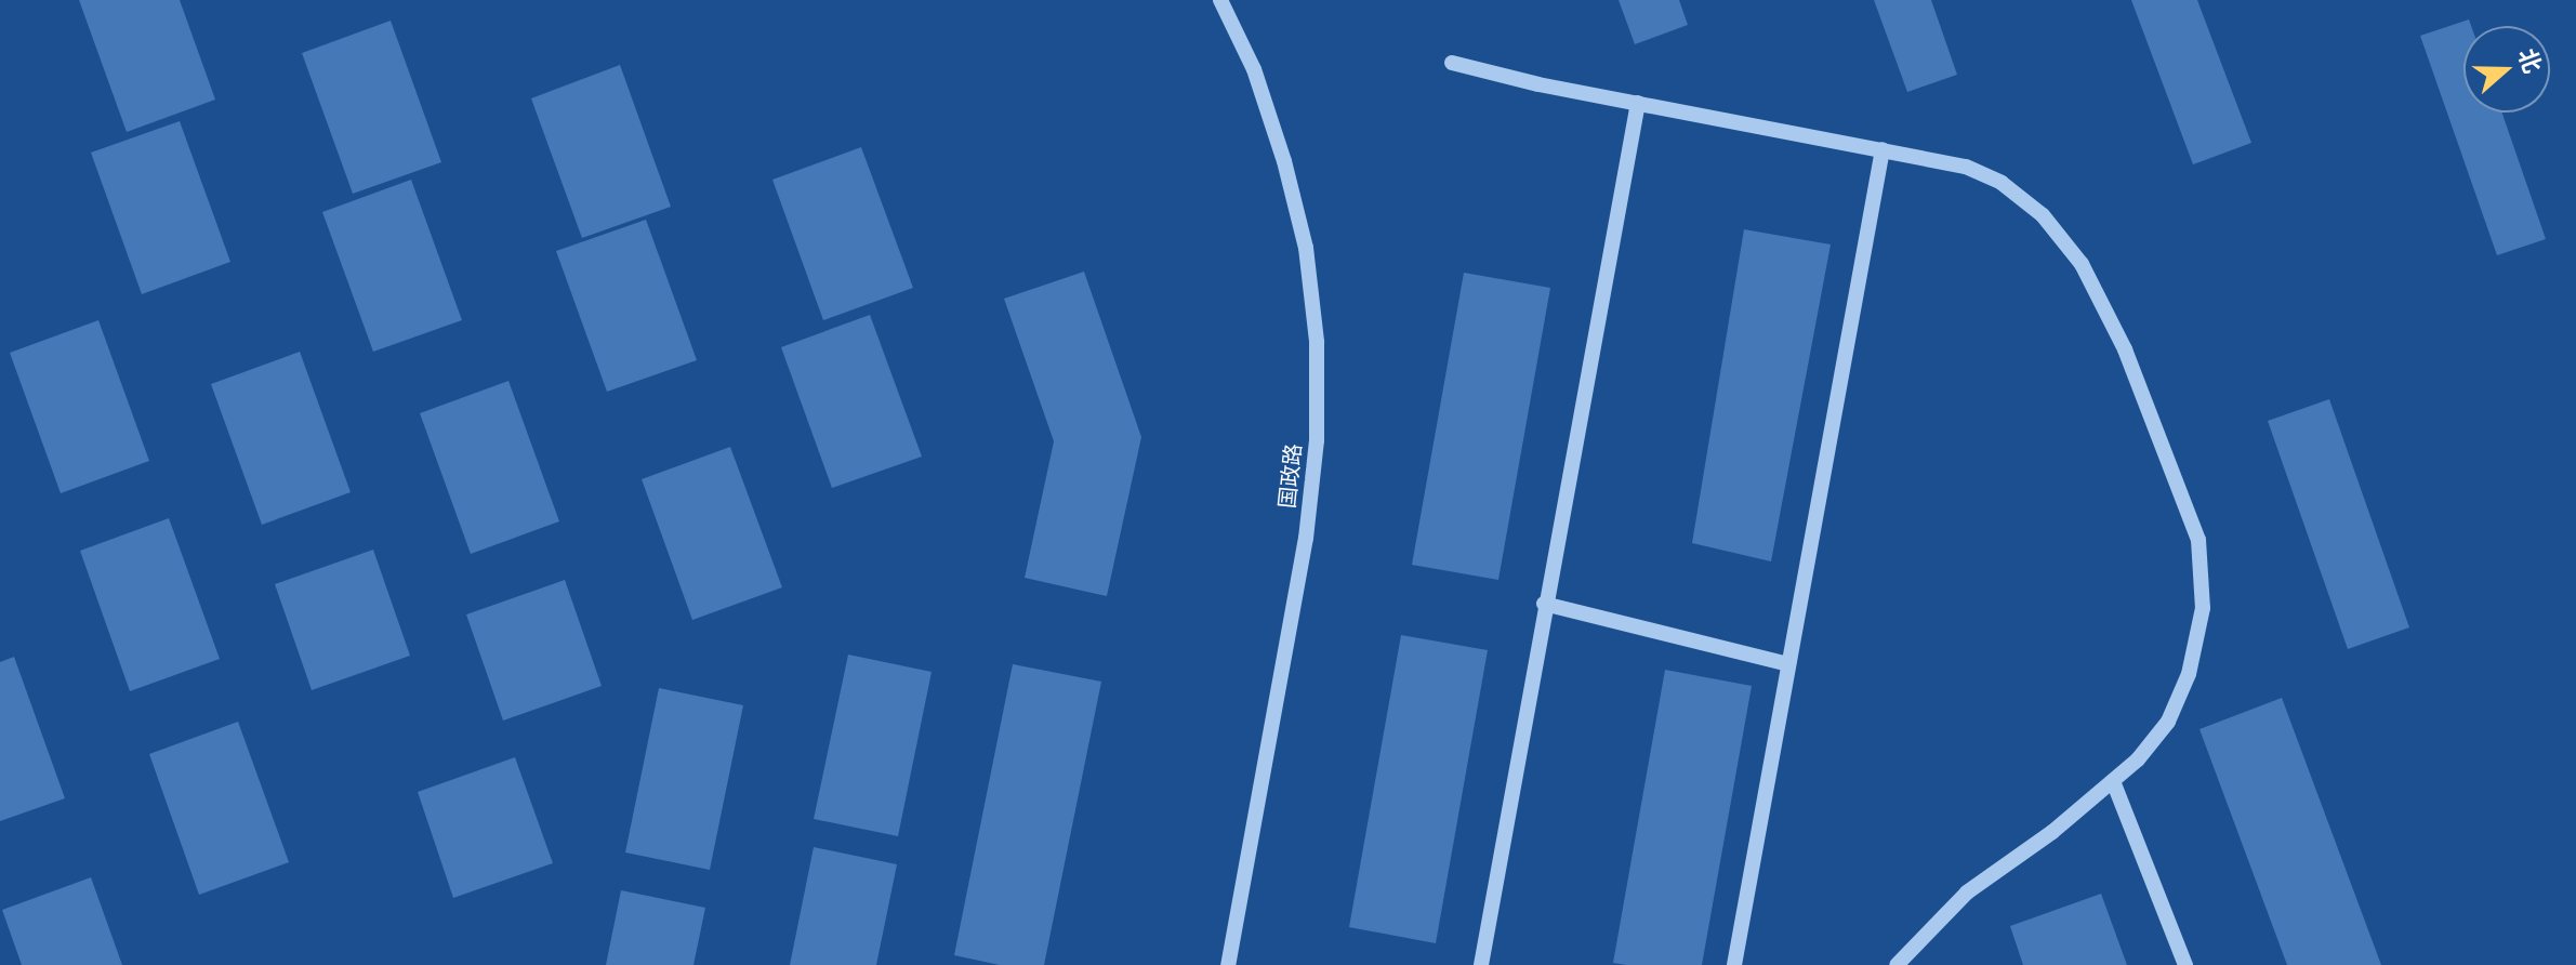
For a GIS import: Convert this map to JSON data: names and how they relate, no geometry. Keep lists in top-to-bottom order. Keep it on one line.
{"streets":{"street":["国政路"]},"north":"right"}
